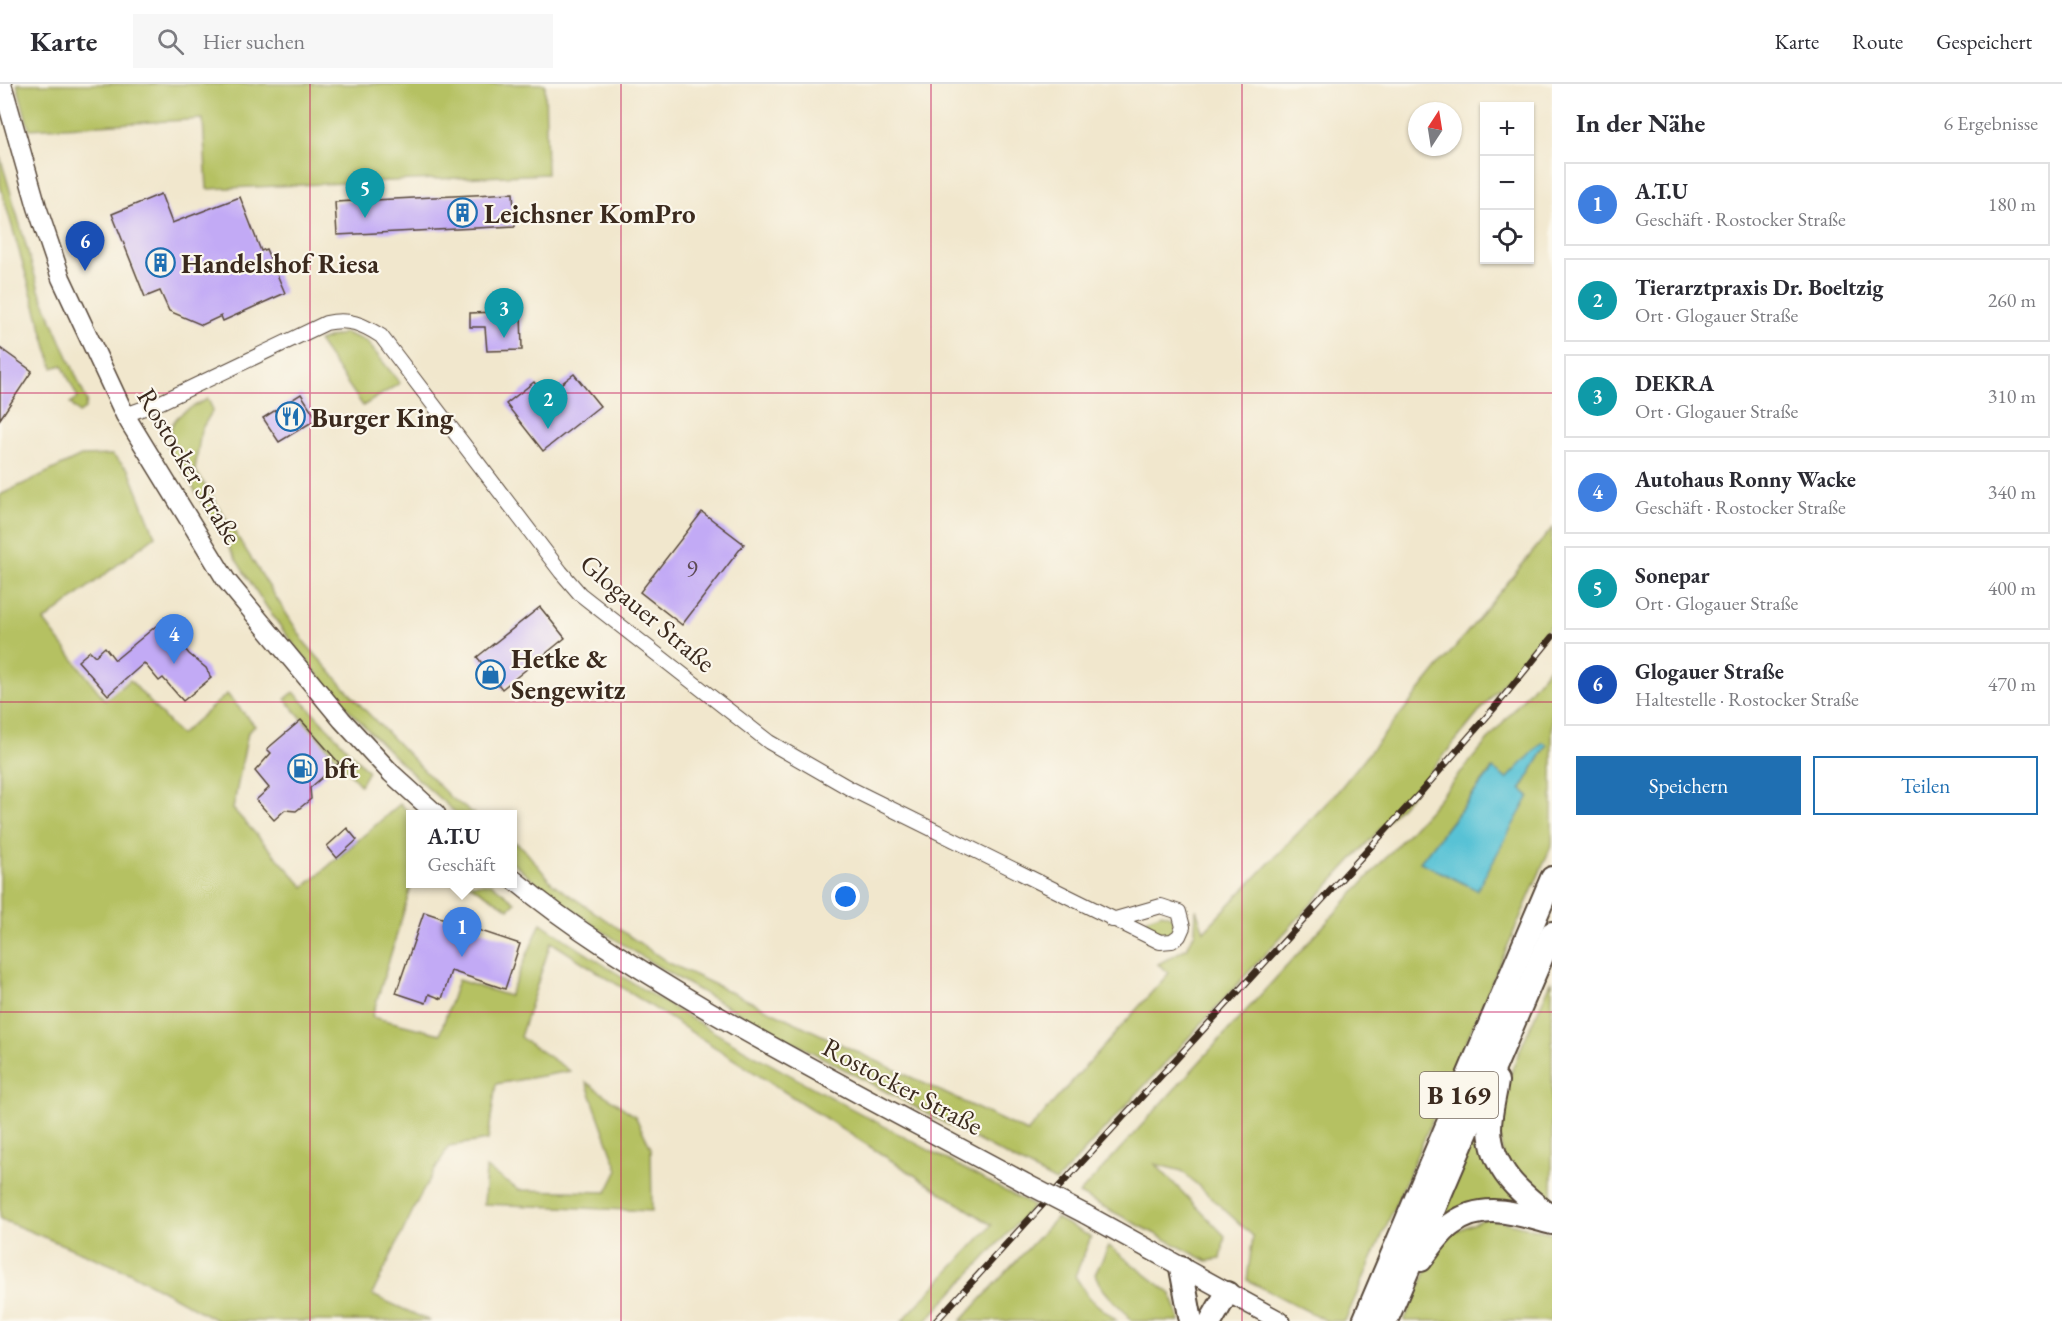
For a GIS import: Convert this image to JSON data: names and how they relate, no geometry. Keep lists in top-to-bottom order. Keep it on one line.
{"streets":{"highway":["B 169"],"street":["Rostocker Straße","Glogauer Straße"]},"crossings":[["Rostocker Straße","Glogauer Straße"]],"places":{"building":["Leichsner KomPro","Handelshof Riesa"],"restaurant":["Burger King"],"shop":["Hetke & Sengewitz"],"fuel station":["bft"]},"house_numbers":["9"],"north":"top","page":{"header":"Karte","search":"Hier suchen","nav":["Karte","Route","Gespeichert"],"heading":["In der Nähe","6 Ergebnisse"],"map_buttons":["+","−"],"list":[{"mark":"1","name":"A.T.U","note":"Geschäft · Rostocker Straße","value":"180 m"},{"mark":"2","name":"Tierarztpraxis Dr. Boeltzig","note":"Ort · Glogauer Straße","value":"260 m"},{"mark":"3","name":"DEKRA","note":"Ort · Glogauer Straße","value":"310 m"},{"mark":"4","name":"Autohaus Ronny Wacke","note":"Geschäft · Rostocker Straße","value":"340 m"},{"mark":"5","name":"Sonepar","note":"Ort · Glogauer Straße","value":"400 m"},{"mark":"6","name":"Glogauer Straße","note":"Haltestelle · Rostocker Straße","value":"470 m"}],"pins":["5","6","3","2","4","1"],"buttons":["Speichern","Teilen"],"popup":["A.T.U","Geschäft"]}}
